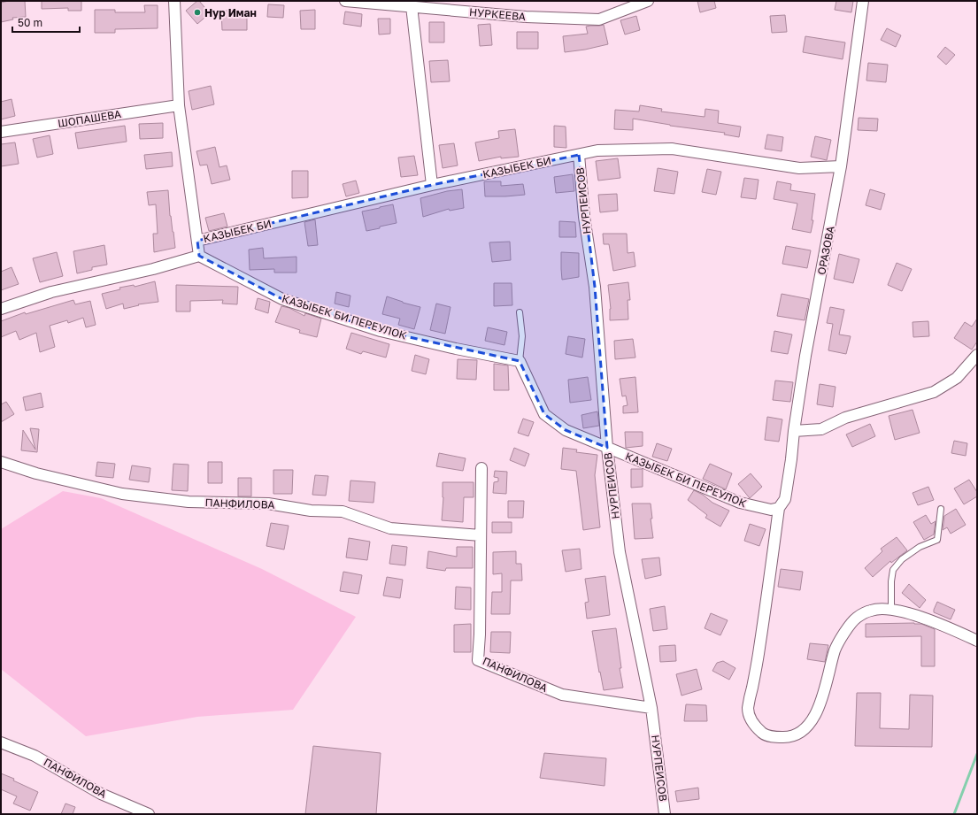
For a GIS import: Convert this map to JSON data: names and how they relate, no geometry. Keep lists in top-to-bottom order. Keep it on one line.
{"streets":{"street":["НУРКЕЕВА","ШОПАШЕВА","КАЗЫБЕК БИ","НУРПЕИСОВ","ОРАЗОВА","КАЗЫБЕК БИ ПЕРЕУЛОК","ПАНФИЛОВА"]},"crossings":[["КАЗЫБЕК БИ","НУРПЕИСОВ"],["КАЗЫБЕК БИ","ОРАЗОВА"],["КАЗЫБЕК БИ","КАЗЫБЕК БИ ПЕРЕУЛОК"],["НУРПЕИСОВ","КАЗЫБЕК БИ ПЕРЕУЛОК"],["НУРПЕИСОВ","ПАНФИЛОВА"],["ОРАЗОВА","КАЗЫБЕК БИ ПЕРЕУЛОК"]],"places":["Нур Иман"],"scale_bar":"50 m"}
